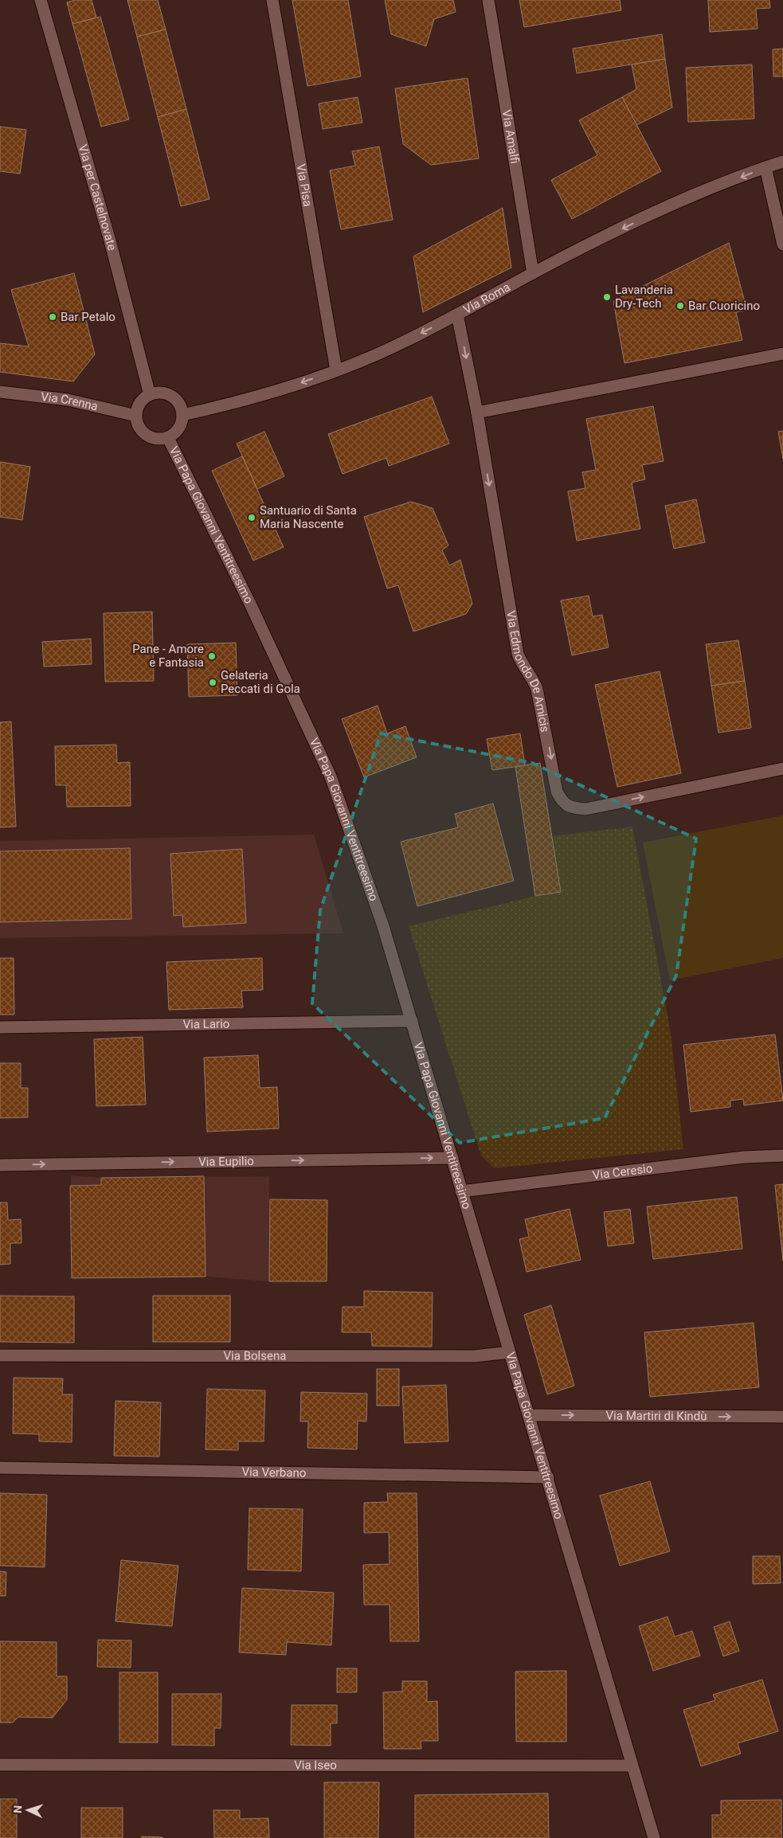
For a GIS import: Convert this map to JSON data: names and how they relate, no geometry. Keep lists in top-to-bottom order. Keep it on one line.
{"streets":{"street":["Via Amalfi","Via Pisa","Via per Castelnovate","Via Roma","Via Crenna","Via Papa Giovanni Ventitreesimo","Via Edmondo De Amicis","Via Lario","Via Eupilio","Via Ceresio","Via Bolsena","Via Martiri di Kindù","Via Verbano","Via Iseo"]},"crossings":[["Via Amalfi","Via Roma"],["Via Pisa","Via Roma"],["Via per Castelnovate","Via Roma"],["Via per Castelnovate","Via Crenna"],["Via per Castelnovate","Via Papa Giovanni Ventitreesimo"],["Via Roma","Via Crenna"],["Via Roma","Via Papa Giovanni Ventitreesimo"],["Via Roma","Via Edmondo De Amicis"],["Via Crenna","Via Papa Giovanni Ventitreesimo"],["Via Papa Giovanni Ventitreesimo","Via Lario"],["Via Papa Giovanni Ventitreesimo","Via Eupilio"],["Via Papa Giovanni Ventitreesimo","Via Ceresio"],["Via Papa Giovanni Ventitreesimo","Via Bolsena"],["Via Papa Giovanni Ventitreesimo","Via Martiri di Kindù"],["Via Papa Giovanni Ventitreesimo","Via Verbano"],["Via Papa Giovanni Ventitreesimo","Via Iseo"]],"one_way":["Via Roma","Via Eupilio","Via Martiri di Kindù"],"places":["Lavanderia Dry-Tech","Bar Cuoricino","Bar Petalo","Santuario di Santa Maria Nascente","Pane - Amore e Fantasia","Gelateria Peccati di Gola"],"north":"left"}
